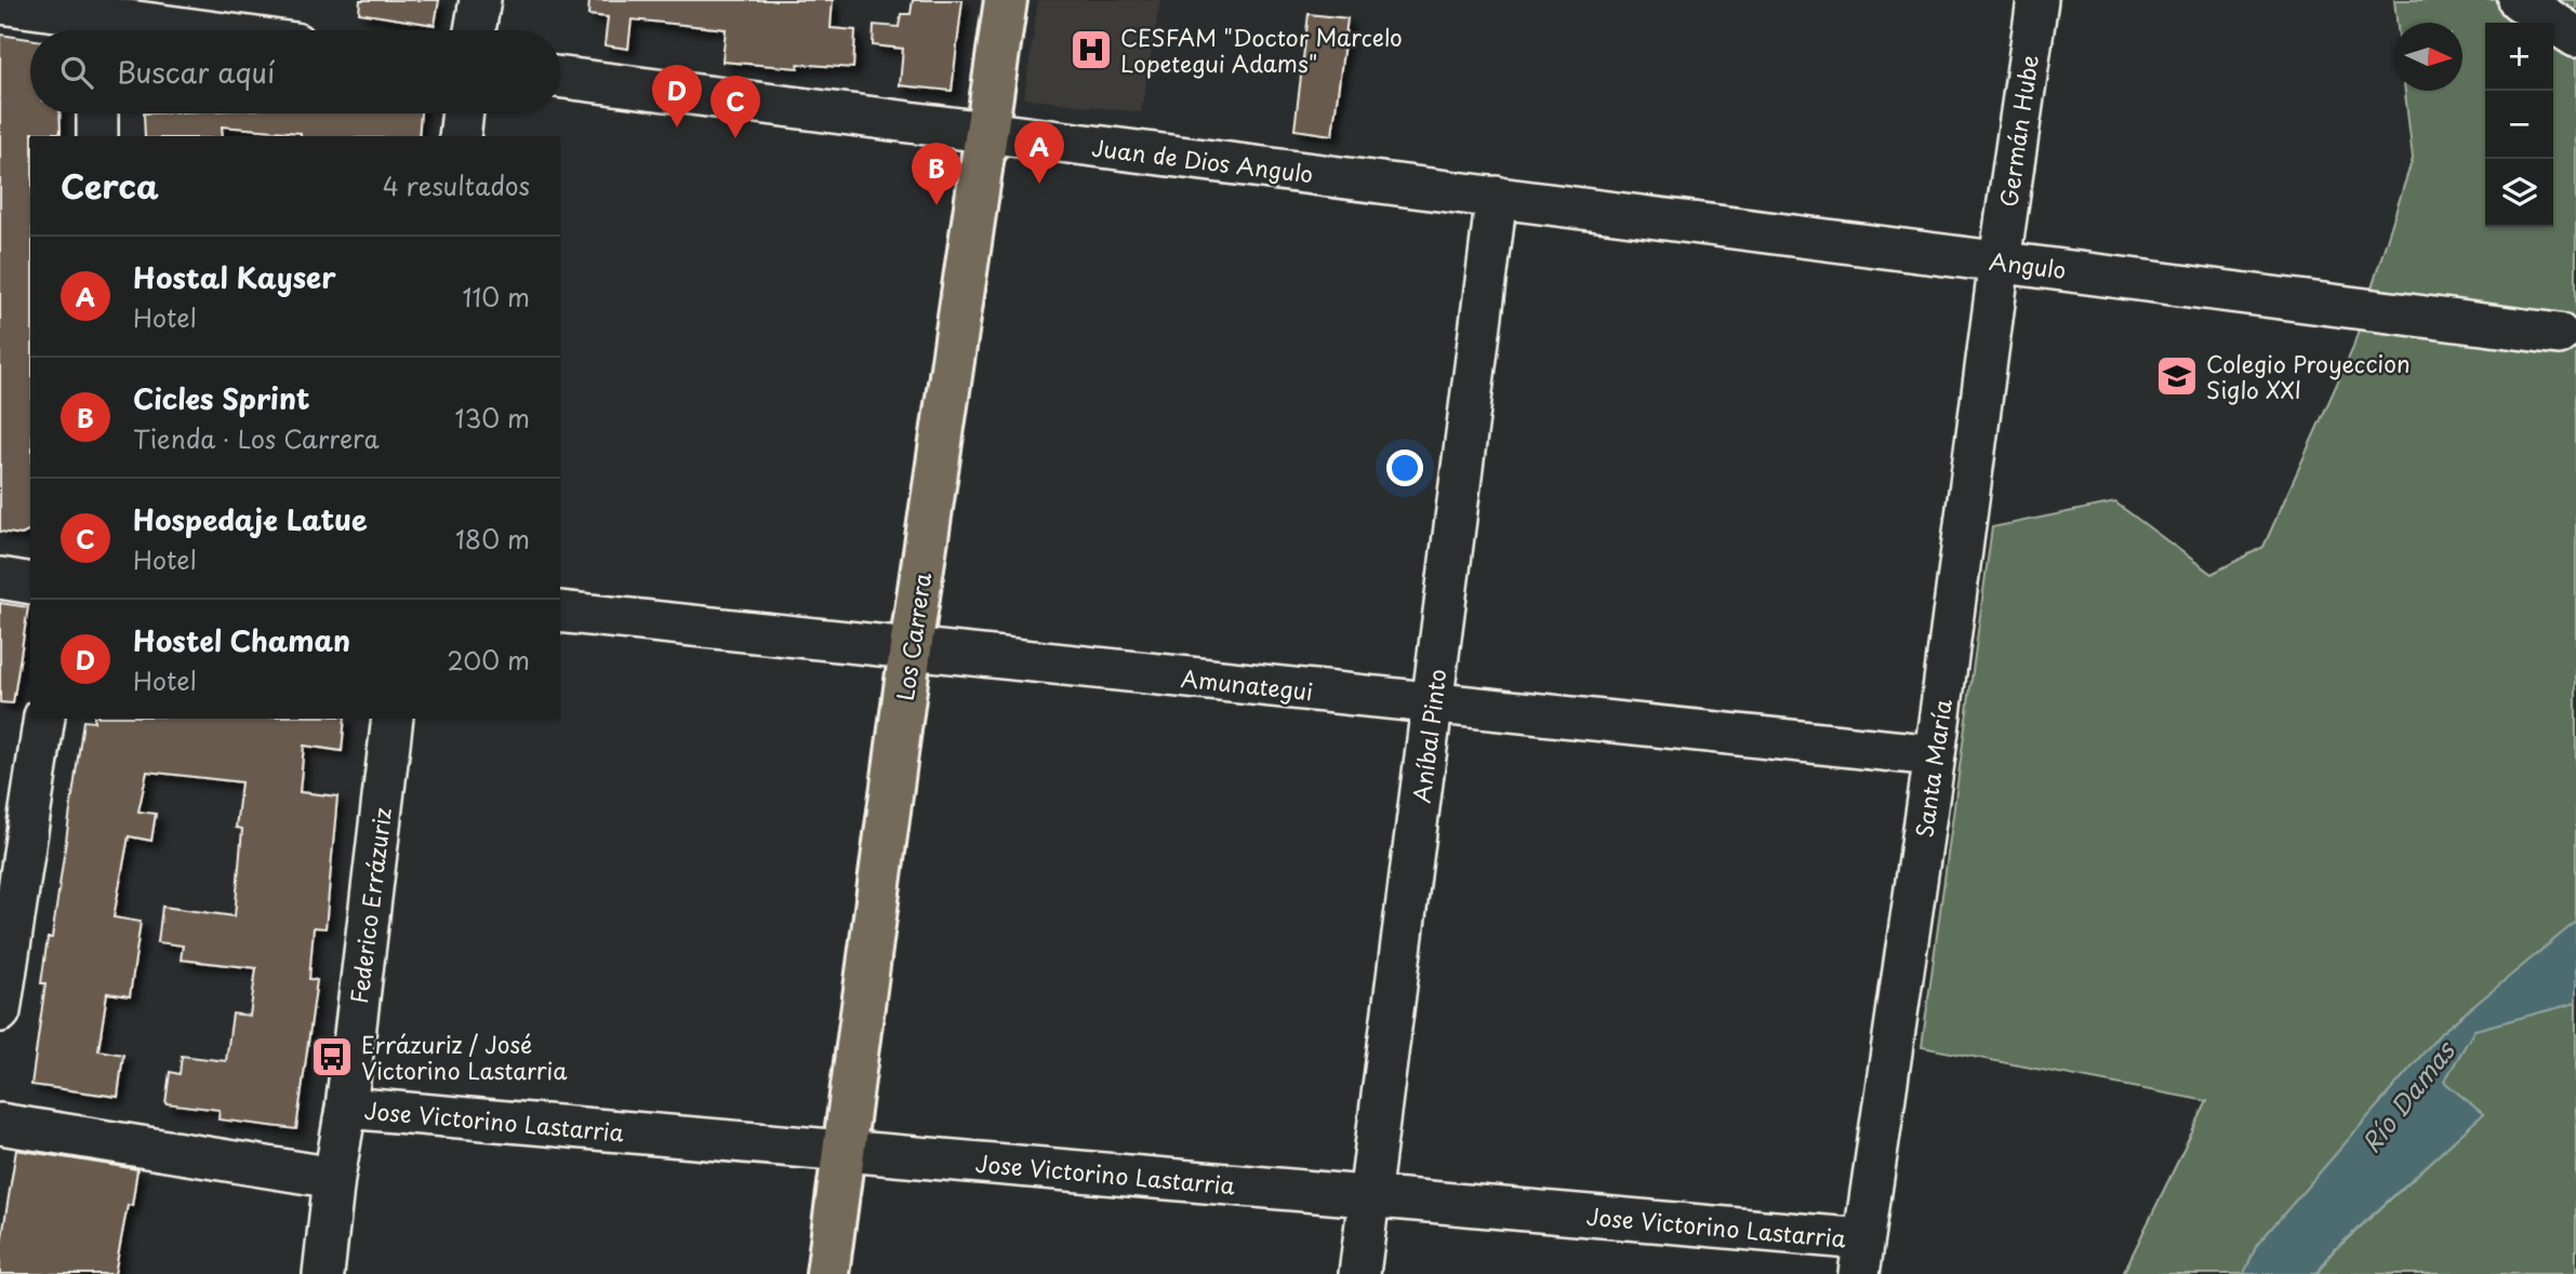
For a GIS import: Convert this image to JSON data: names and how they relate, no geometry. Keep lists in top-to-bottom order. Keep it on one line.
{"streets":{"main road":["Los Carrera"],"street":["Germán Hube","Juan de Dios Angulo","Angulo","Amunategui","Aníbal Pinto","Santa María","Federico Errázuriz","Jose Victorino Lastarria"]},"crossings":[["Germán Hube","Angulo"],["Germán Hube","Santa María"],["Juan de Dios Angulo","Angulo"],["Juan de Dios Angulo","Los Carrera"],["Juan de Dios Angulo","Aníbal Pinto"],["Angulo","Aníbal Pinto"],["Angulo","Santa María"],["Los Carrera","Amunategui"],["Los Carrera","Jose Victorino Lastarria"],["Amunategui","Aníbal Pinto"],["Amunategui","Santa María"],["Aníbal Pinto","Jose Victorino Lastarria"],["Santa María","Jose Victorino Lastarria"],["Federico Errázuriz","Jose Victorino Lastarria"]],"water":["Río Damas"],"places":{"hospital":["CESFAM \"Doctor Marcelo Lopetegui Adams\""],"school or university":["Colegio Proyeccion Siglo XXI"],"bus stop":["Errázuriz / José Victorino Lastarria"]},"north":"right","page":{"map_buttons":["+","−"],"search":"Buscar aquí","pins":["D","C","A","B"],"heading":["Cerca","4 resultados"],"list":[{"mark":"A","name":"Hostal Kayser","note":"Hotel","value":"110 m"},{"mark":"B","name":"Cicles Sprint","note":"Tienda · Los Carrera","value":"130 m"},{"mark":"C","name":"Hospedaje Latue","note":"Hotel","value":"180 m"},{"mark":"D","name":"Hostel Chaman","note":"Hotel","value":"200 m"}]}}
